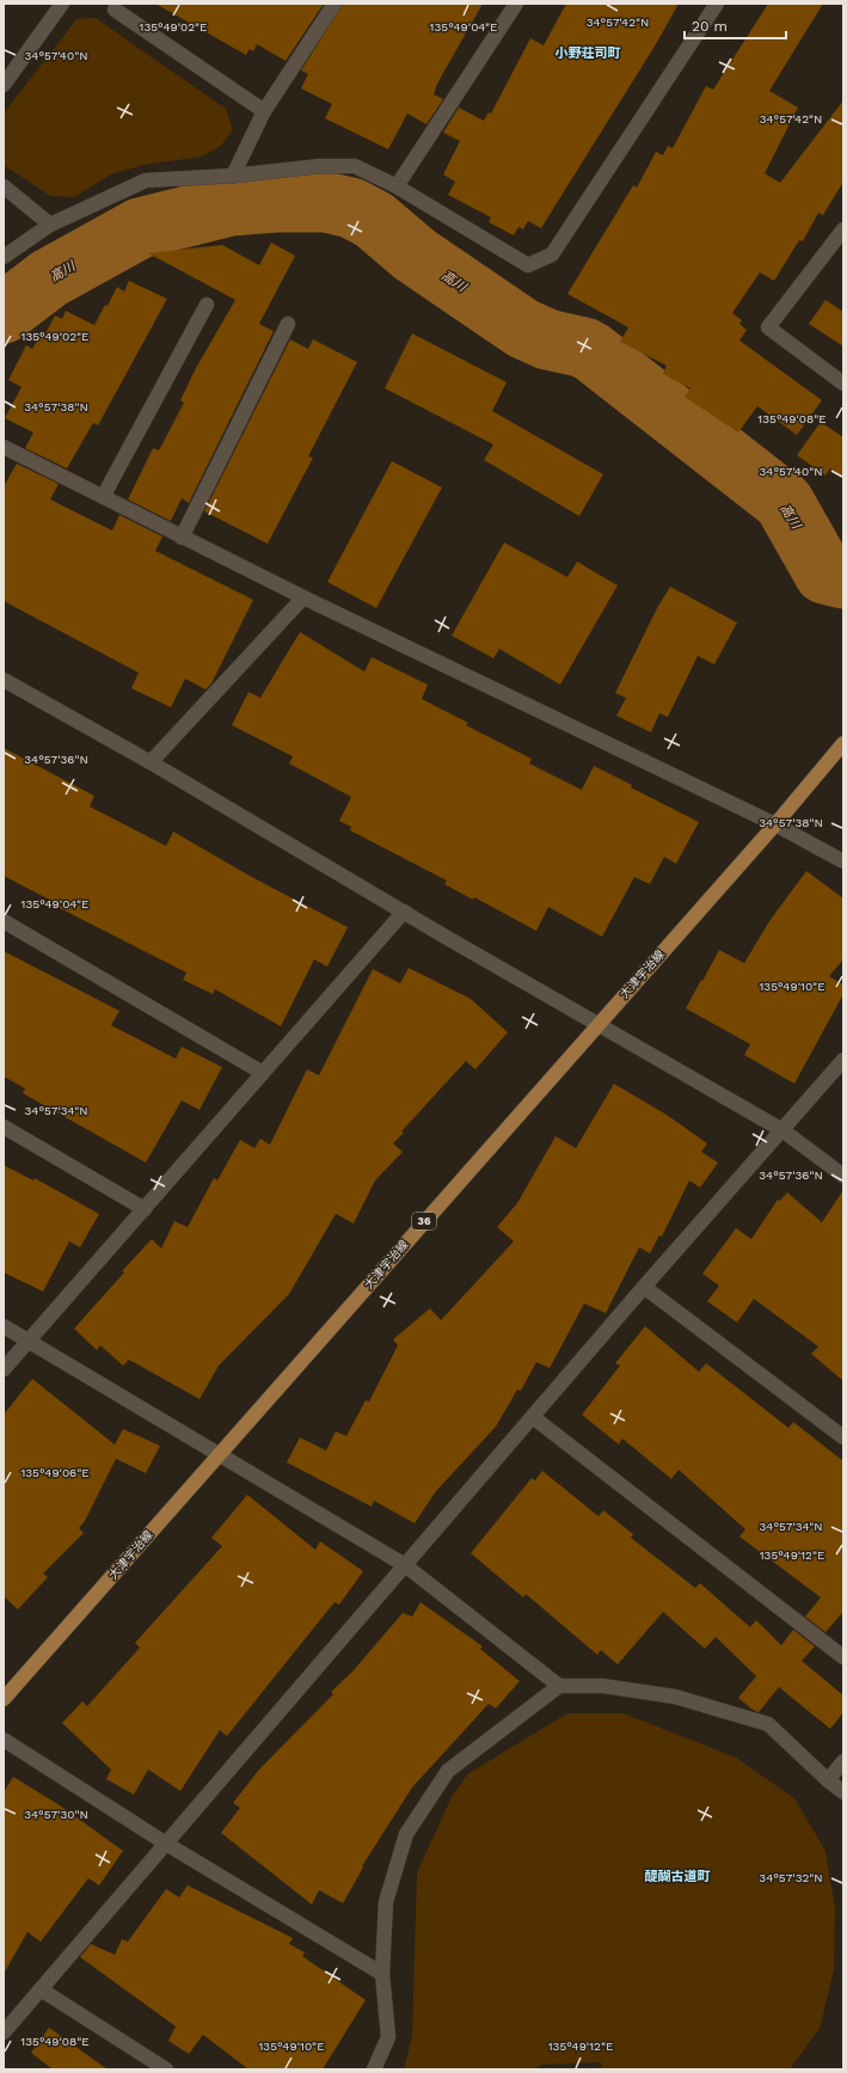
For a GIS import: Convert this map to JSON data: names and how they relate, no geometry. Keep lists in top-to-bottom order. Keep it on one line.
{"streets":{"main road":["大津宇治線","36"]},"districts":["小野荘司町","醍醐古道町"],"water":["高川"],"scale_bar":"20 m","coordinates":["34°57'42\"N","135°49'02\"E","135°49'04\"E","34°57'40\"N","34°57'38\"N","135°49'08\"E","34°57'36\"N","135°49'10\"E","34°57'34\"N","135°49'06\"E","135°49'12\"E","34°57'30\"N","34°57'32\"N"]}
